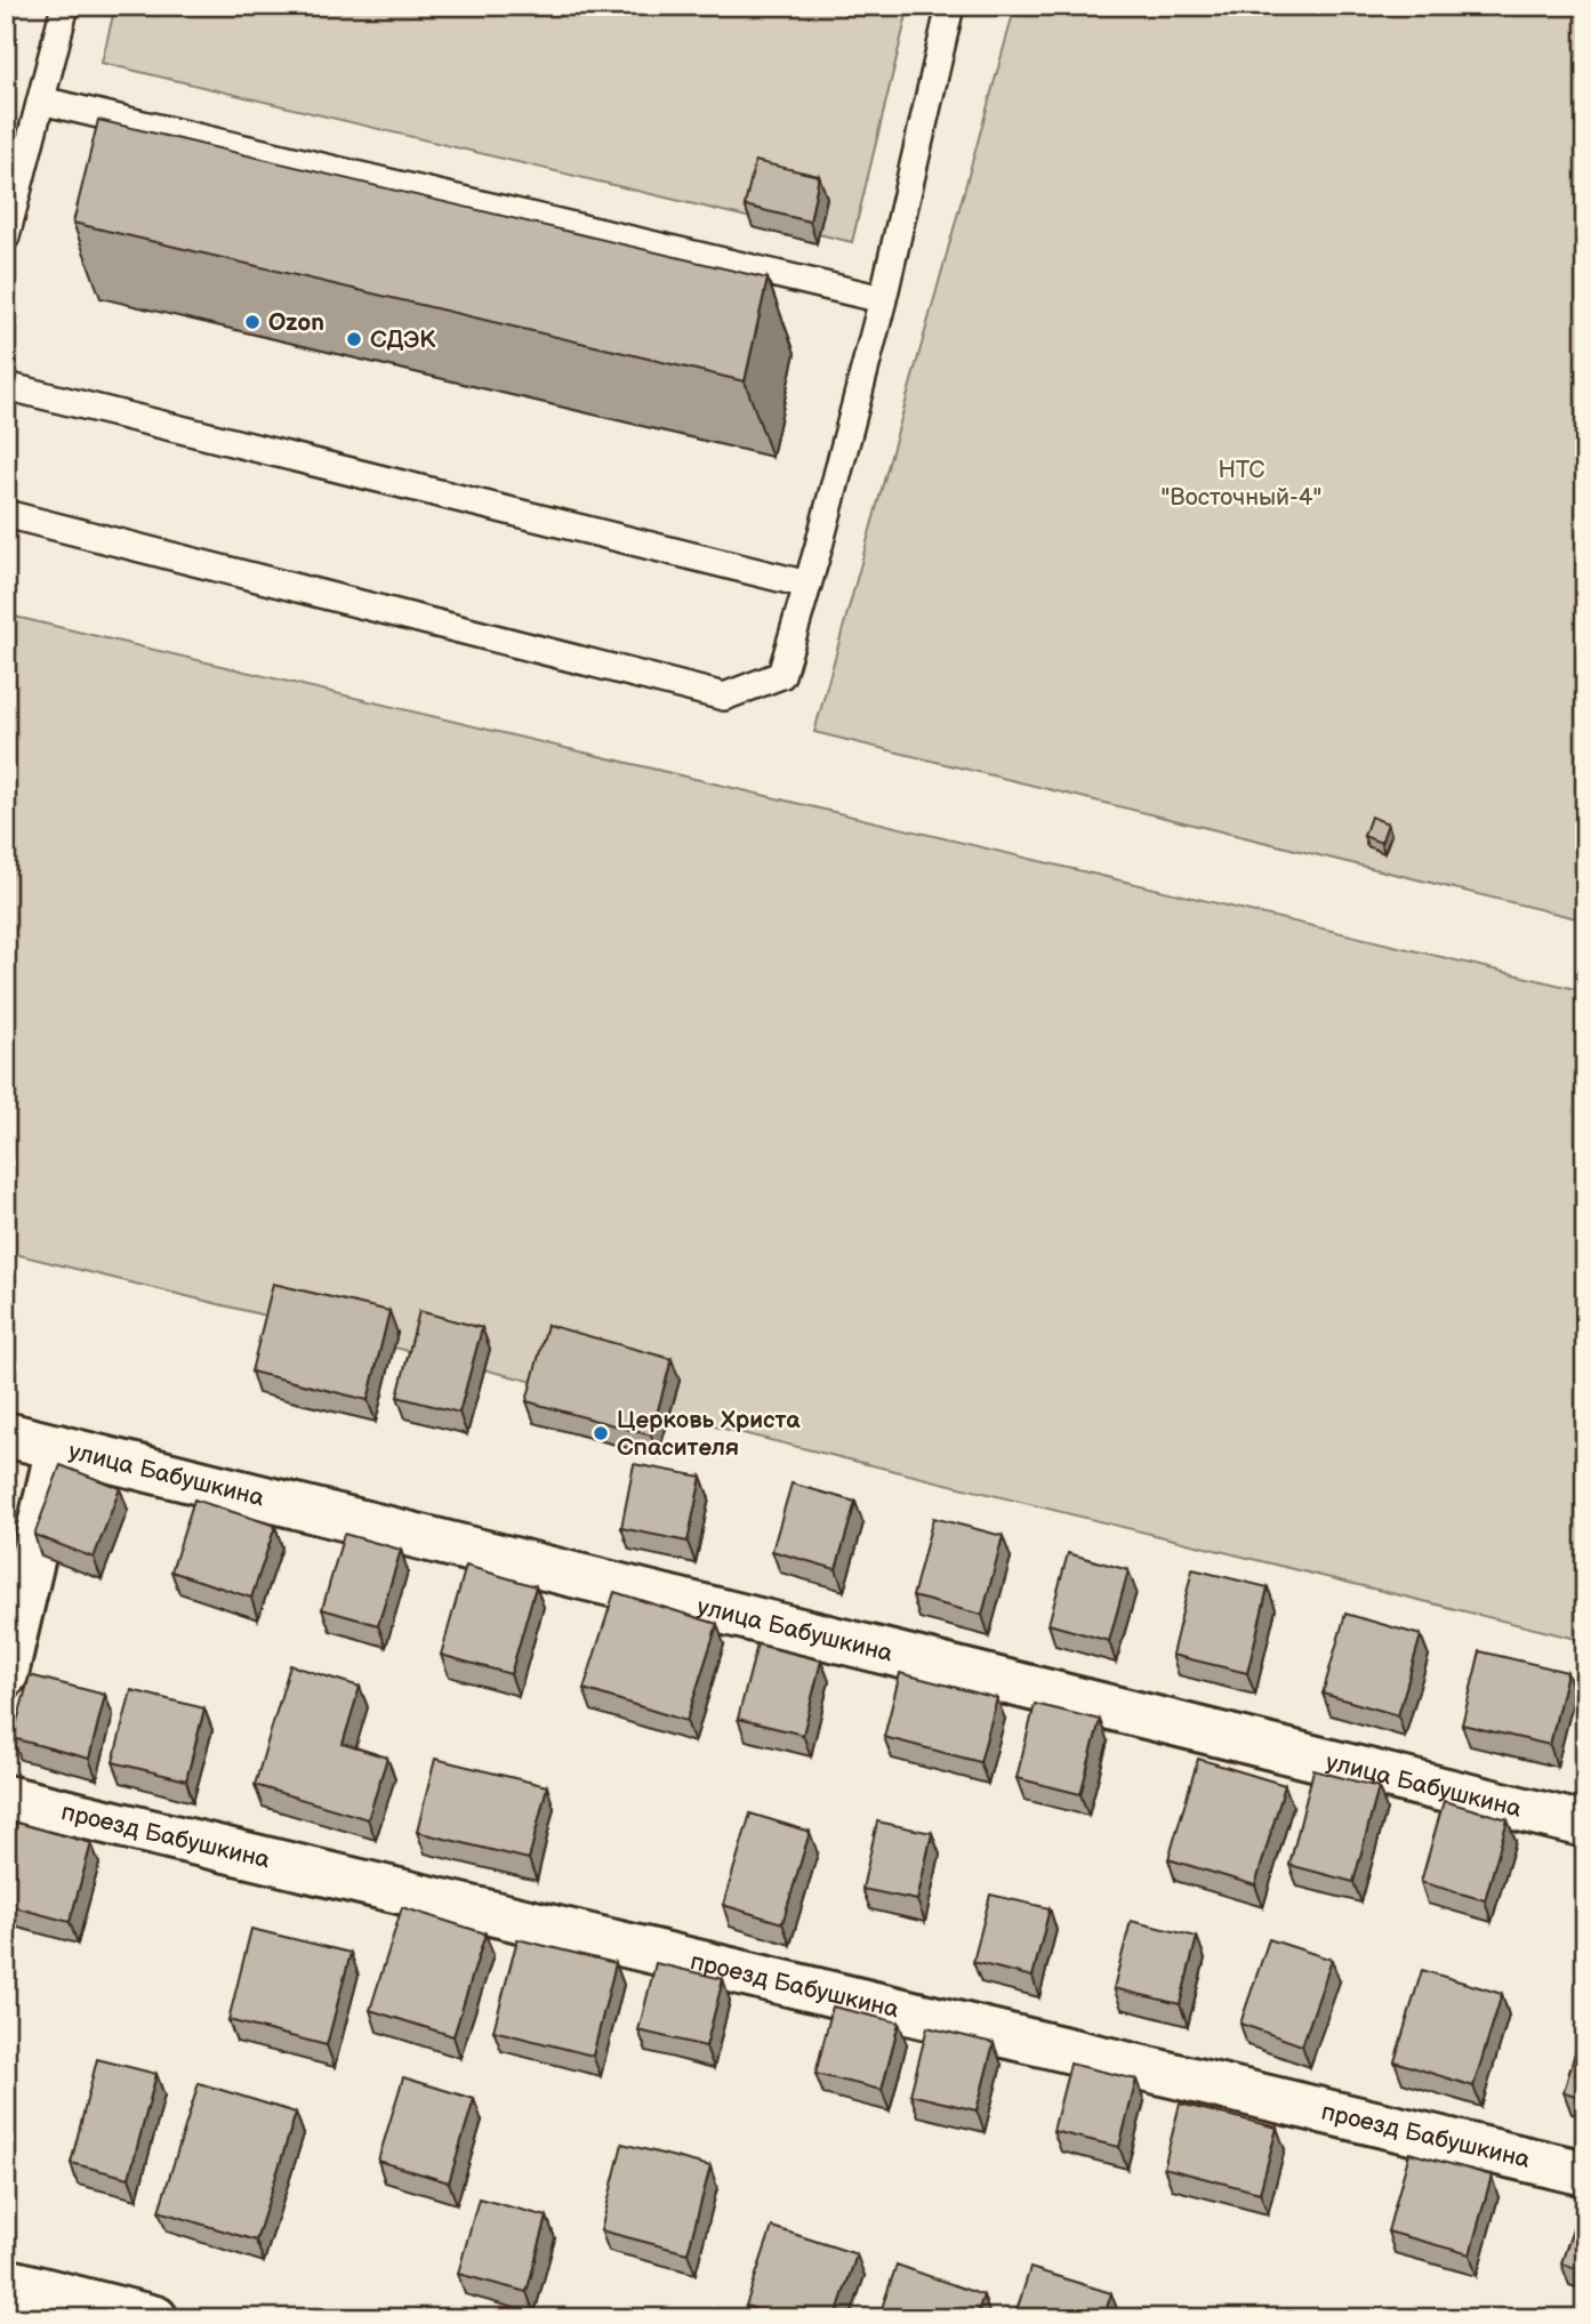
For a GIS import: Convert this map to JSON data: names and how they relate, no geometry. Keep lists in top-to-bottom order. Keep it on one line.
{"streets":{"street":["улица Бабушкина","проезд Бабушкина"]},"parks":["НТС \"Восточный-4\""],"places":["Ozon","СДЭК","Церковь Христа Спасителя"]}
